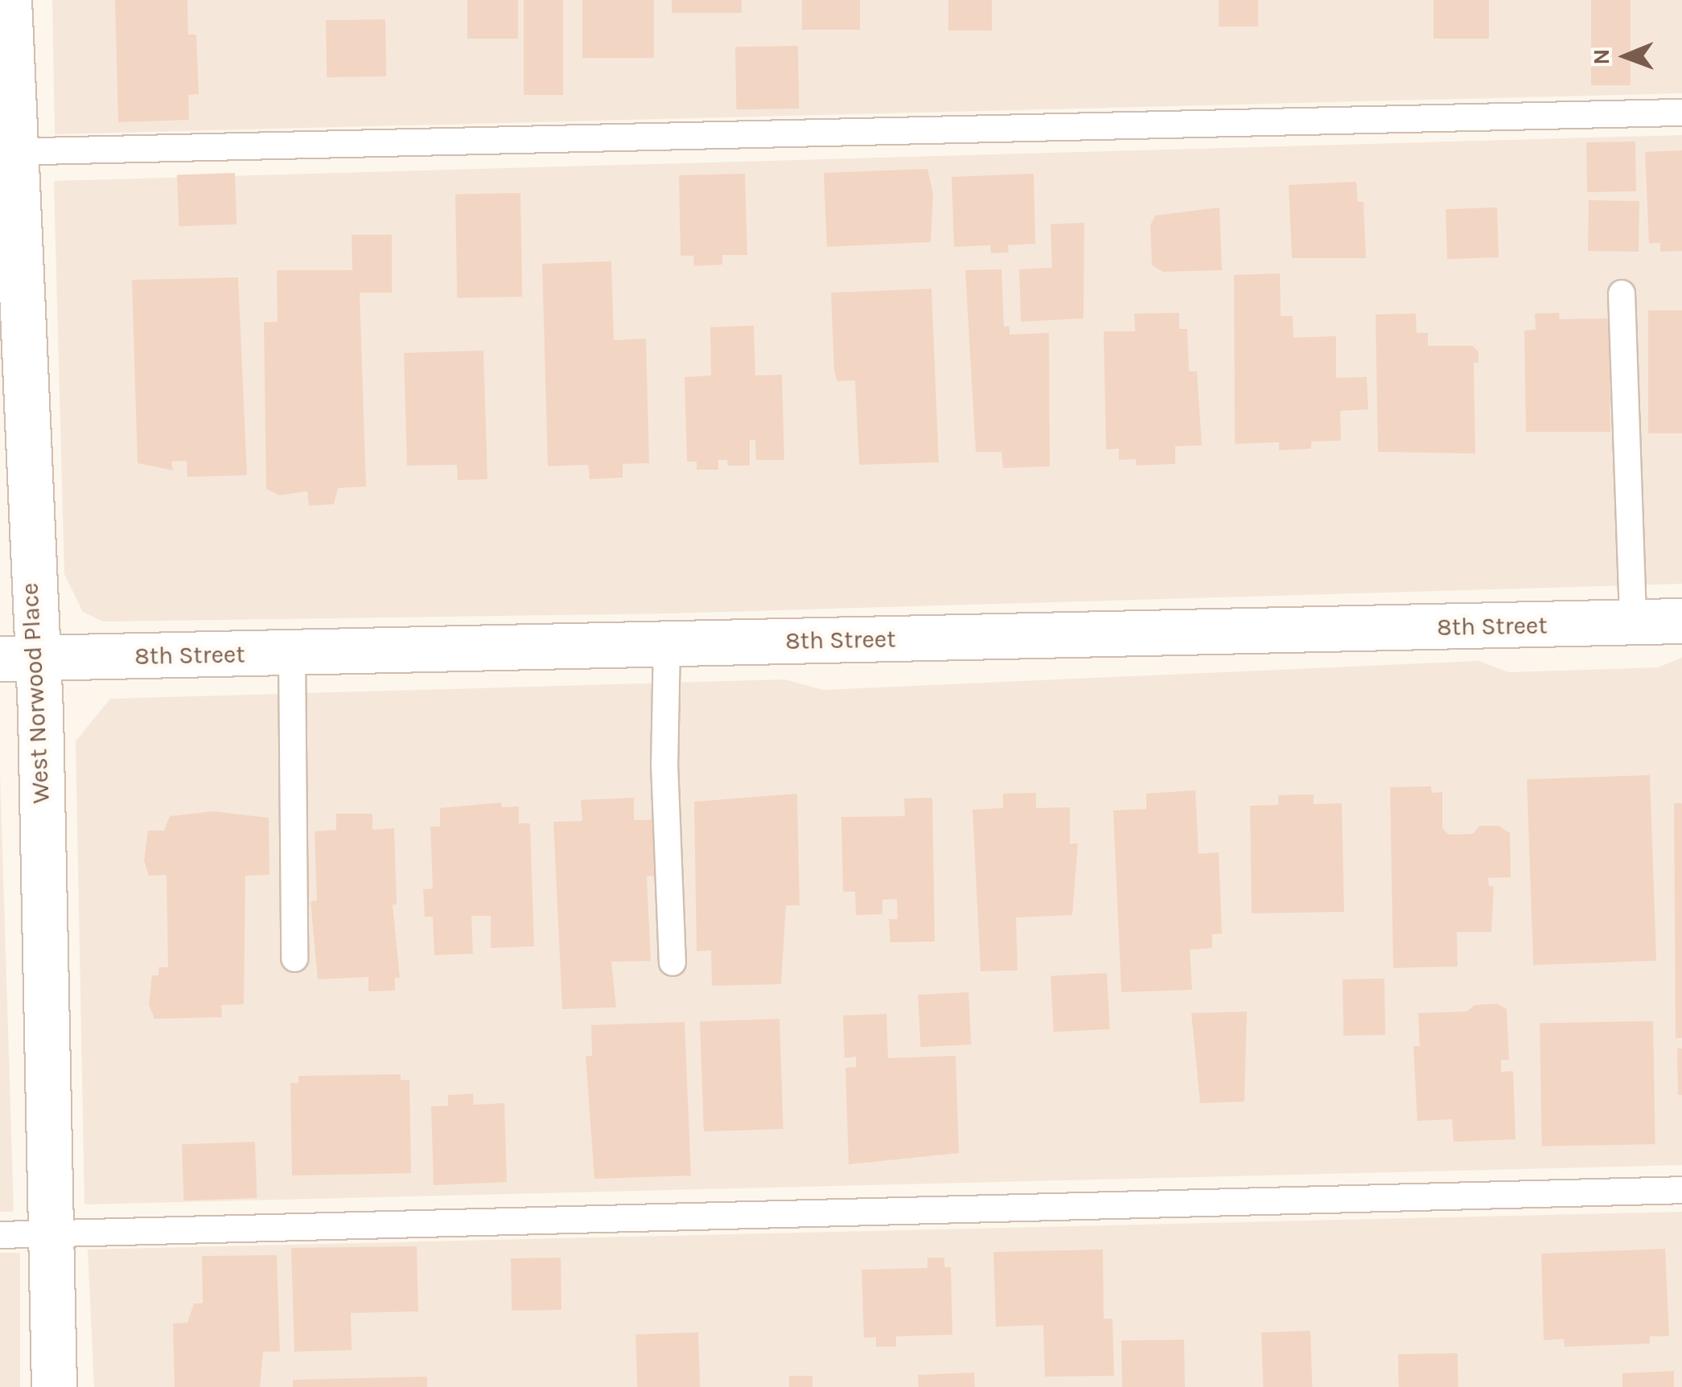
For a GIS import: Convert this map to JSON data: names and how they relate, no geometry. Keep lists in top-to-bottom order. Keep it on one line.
{"streets":{"street":["8th Street","West Norwood Place"]},"crossings":[["8th Street","West Norwood Place"]],"north":"left"}
